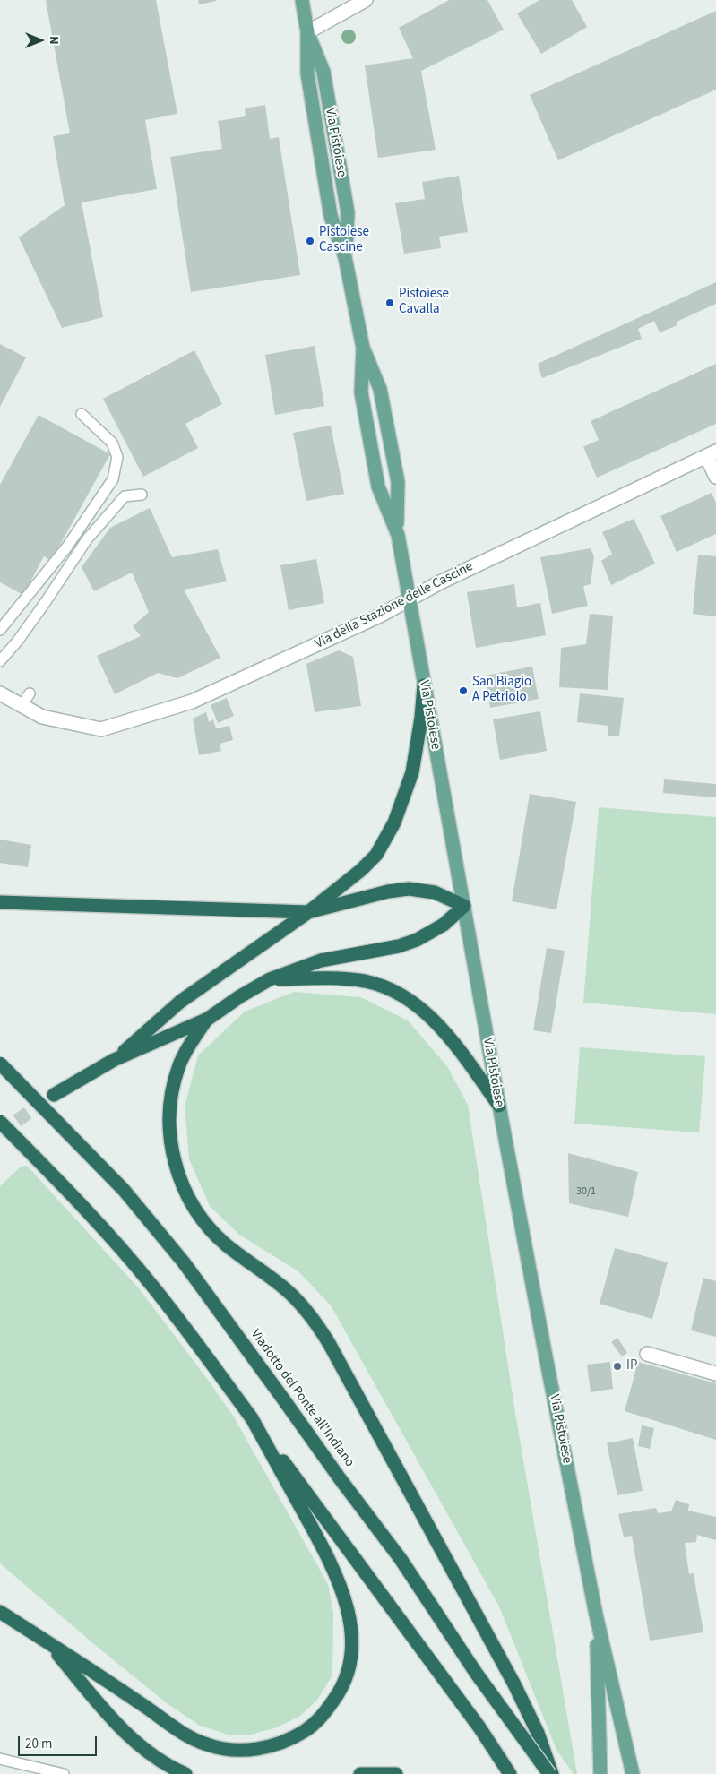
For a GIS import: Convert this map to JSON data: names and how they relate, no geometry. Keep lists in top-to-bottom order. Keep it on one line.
{"streets":{"highway":["Viadotto del Ponte all'Indiano"],"main road":["Via Pistoiese"],"street":["Via della Stazione delle Cascine"]},"crossings":[["Via Pistoiese","Via della Stazione delle Cascine"]],"places":["Pistoiese Cascine","Pistoiese Cavalla","San Biagio A Petriolo","IP"],"house_numbers":["30/1"],"scale_bar":"20 m","north":"right"}
